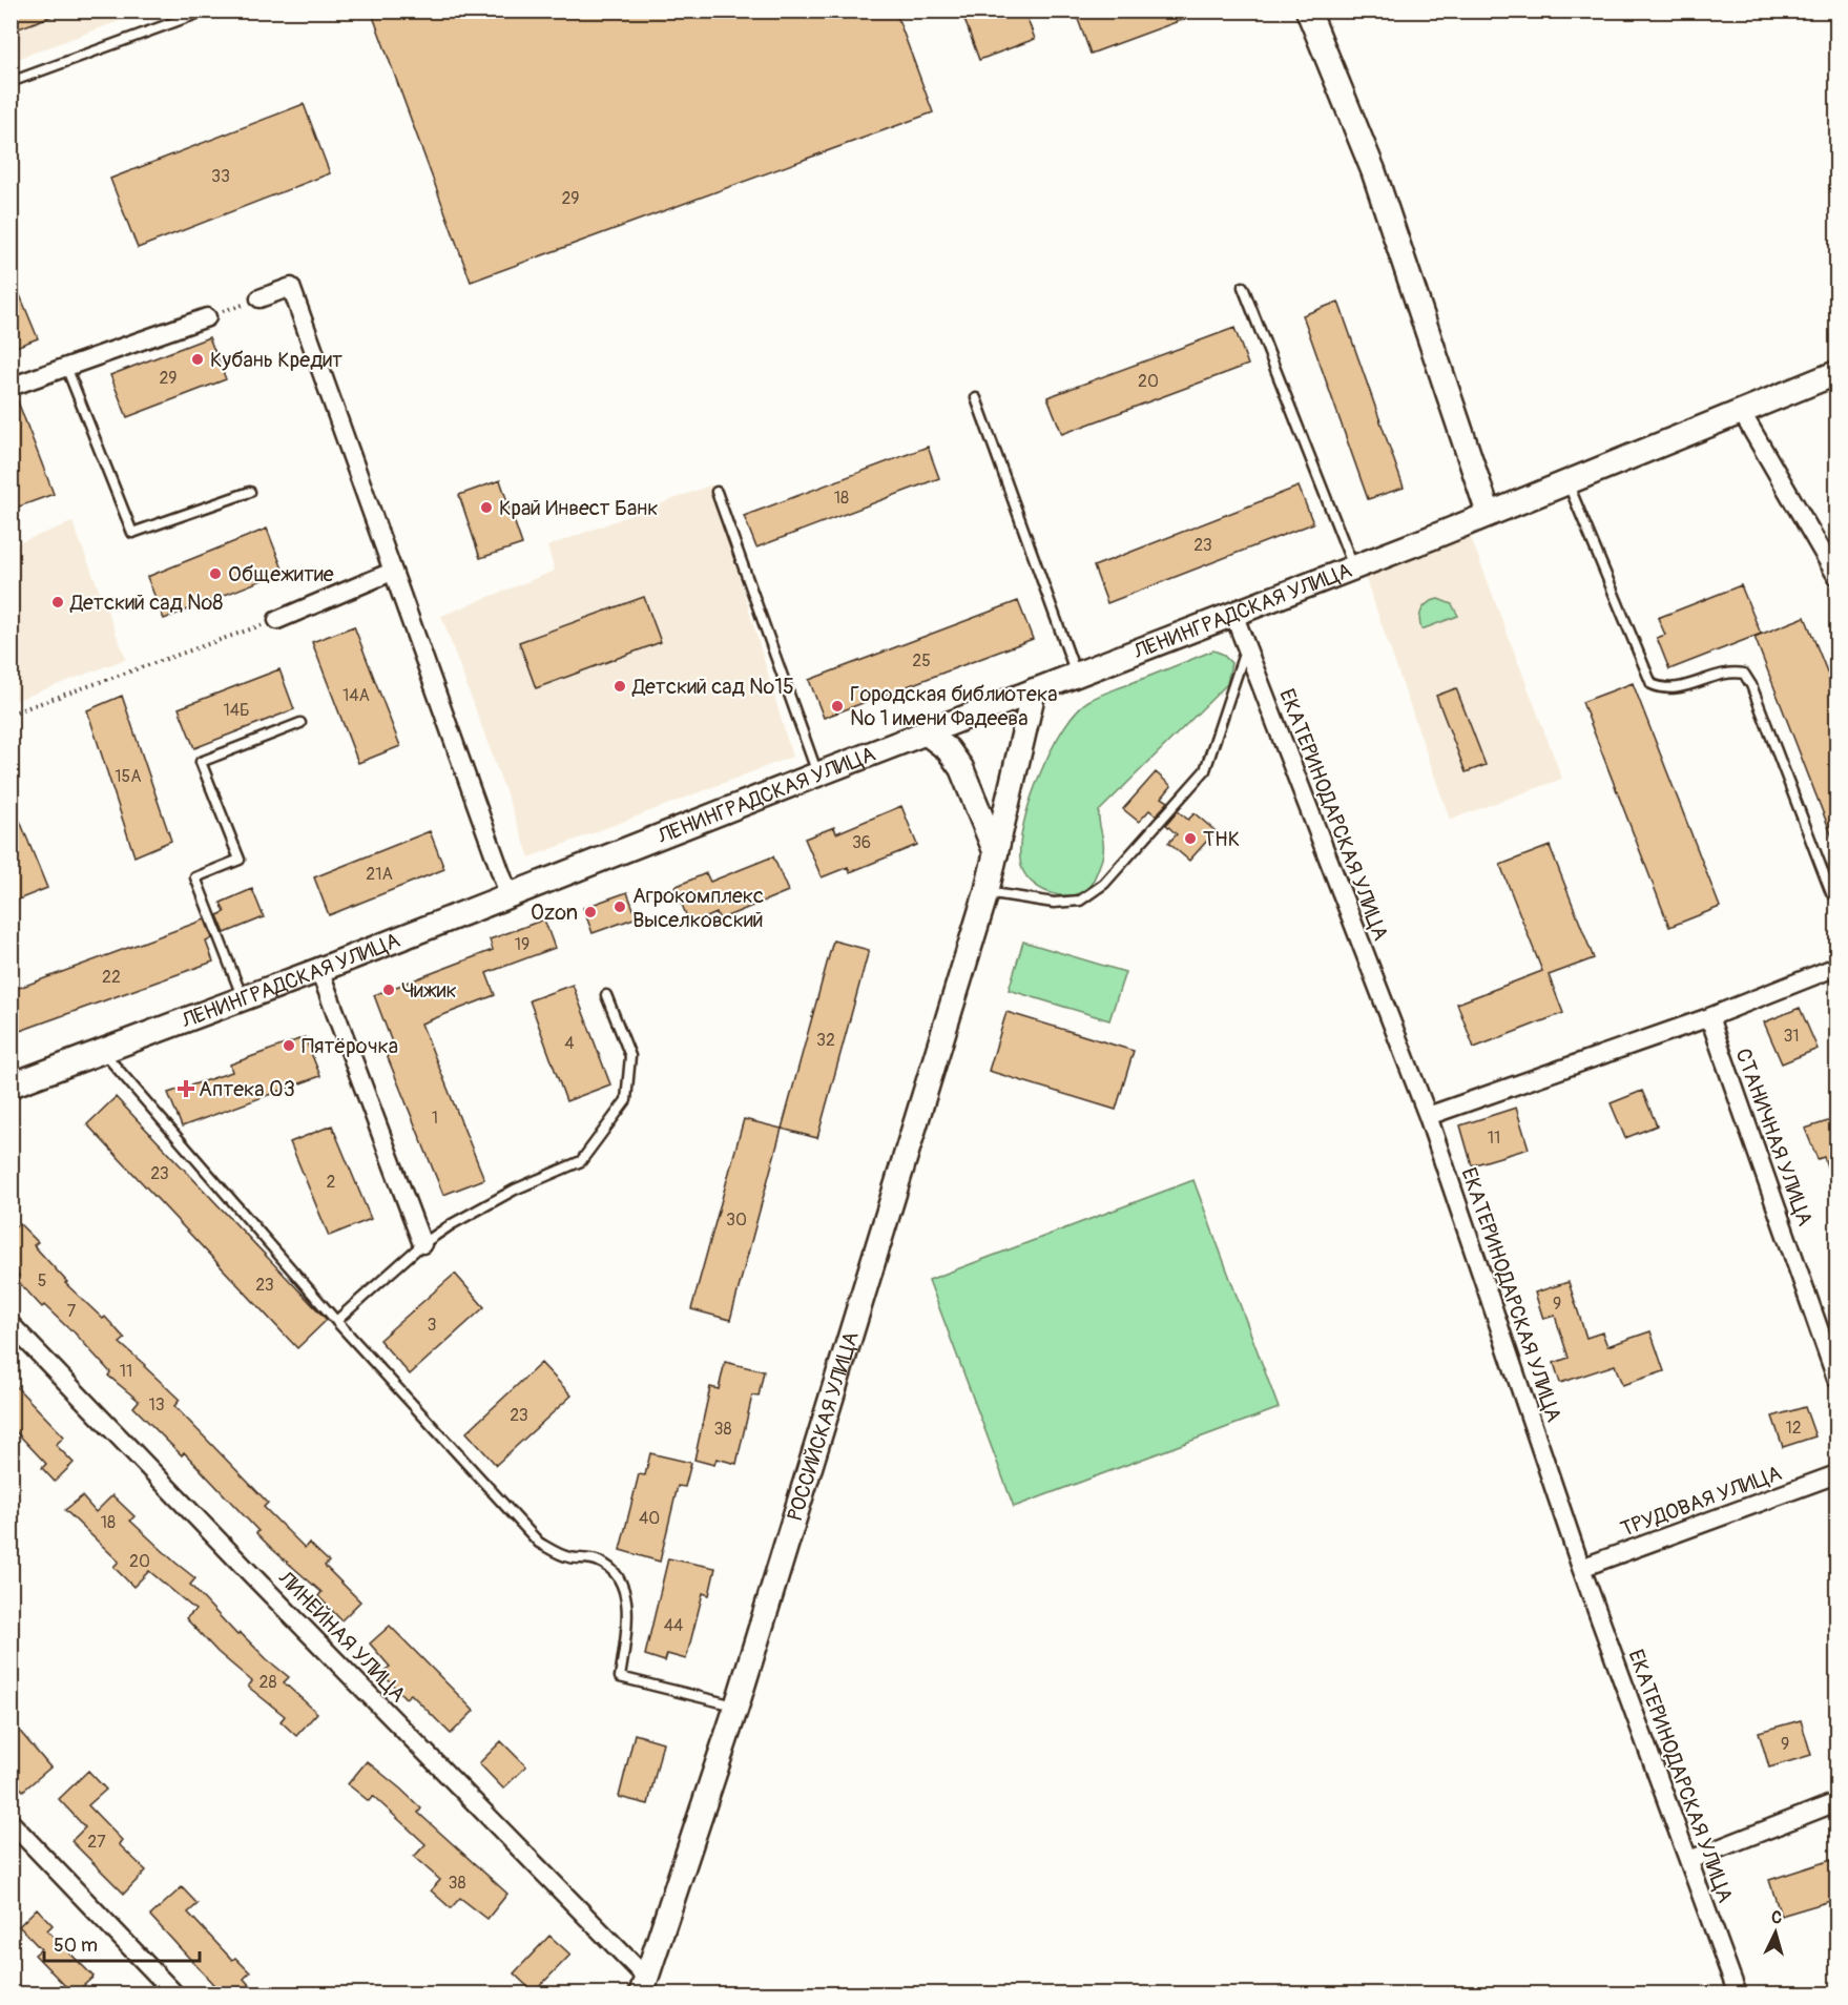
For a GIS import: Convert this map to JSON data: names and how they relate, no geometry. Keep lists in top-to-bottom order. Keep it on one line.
{"streets":{"street":["ЛЕНИНГРАДСКАЯ УЛИЦА","ЕКАТЕРИНОДАРСКАЯ УЛИЦА","СТАНИЧНАЯ УЛИЦА","РОССИЙСКАЯ УЛИЦА","ТРУДОВАЯ УЛИЦА","ЛИНЕЙНАЯ УЛИЦА"]},"crossings":[["ЛЕНИНГРАДСКАЯ УЛИЦА","ЕКАТЕРИНОДАРСКАЯ УЛИЦА"],["ЛЕНИНГРАДСКАЯ УЛИЦА","РОССИЙСКАЯ УЛИЦА"],["ЕКАТЕРИНОДАРСКАЯ УЛИЦА","ТРУДОВАЯ УЛИЦА"],["РОССИЙСКАЯ УЛИЦА","ЛИНЕЙНАЯ УЛИЦА"]],"places":{"other":["Кубань Кредит","Край Инвест Банк","Общежитие","Детский сад №8","Детский сад №15","Городская библиотека № 1 имени Фадеева","ТНК","Агрокомплекс Выселковский","Ozon","Чижик","Пятёрочка"],"health":["Аптека 03"]},"house_numbers":["33","29","29","20","18","23","25","14А","14Б","15А","36","21А","19","22","31","32","4","1","11","23","2","30","5","23","9","7","3","11","13","23","12","38","40","18","20","44","28","9","27","38"],"scale_bar":"50 m","north":"top"}
